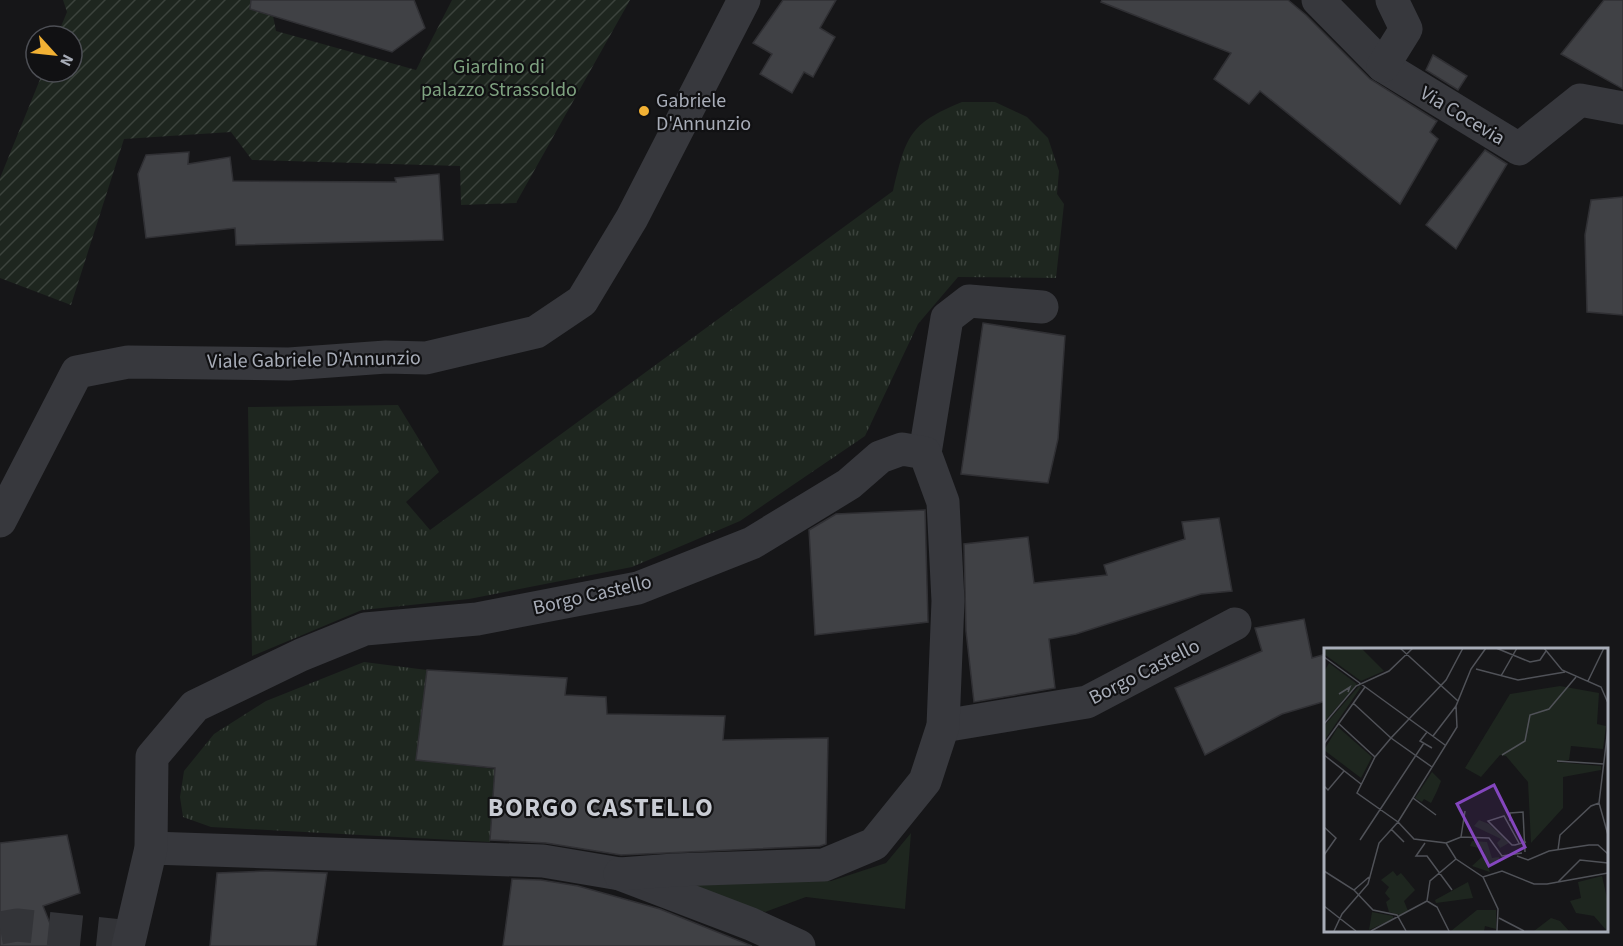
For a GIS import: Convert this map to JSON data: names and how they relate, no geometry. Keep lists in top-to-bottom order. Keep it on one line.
{"streets":{"street":["Via Cocevia","Viale Gabriele D'Annunzio","Borgo Castello"]},"districts":["BORGO CASTELLO"],"parks":["Giardino di palazzo Strassoldo"],"places":["Gabriele D'Annunzio"],"north":"bottom right"}
